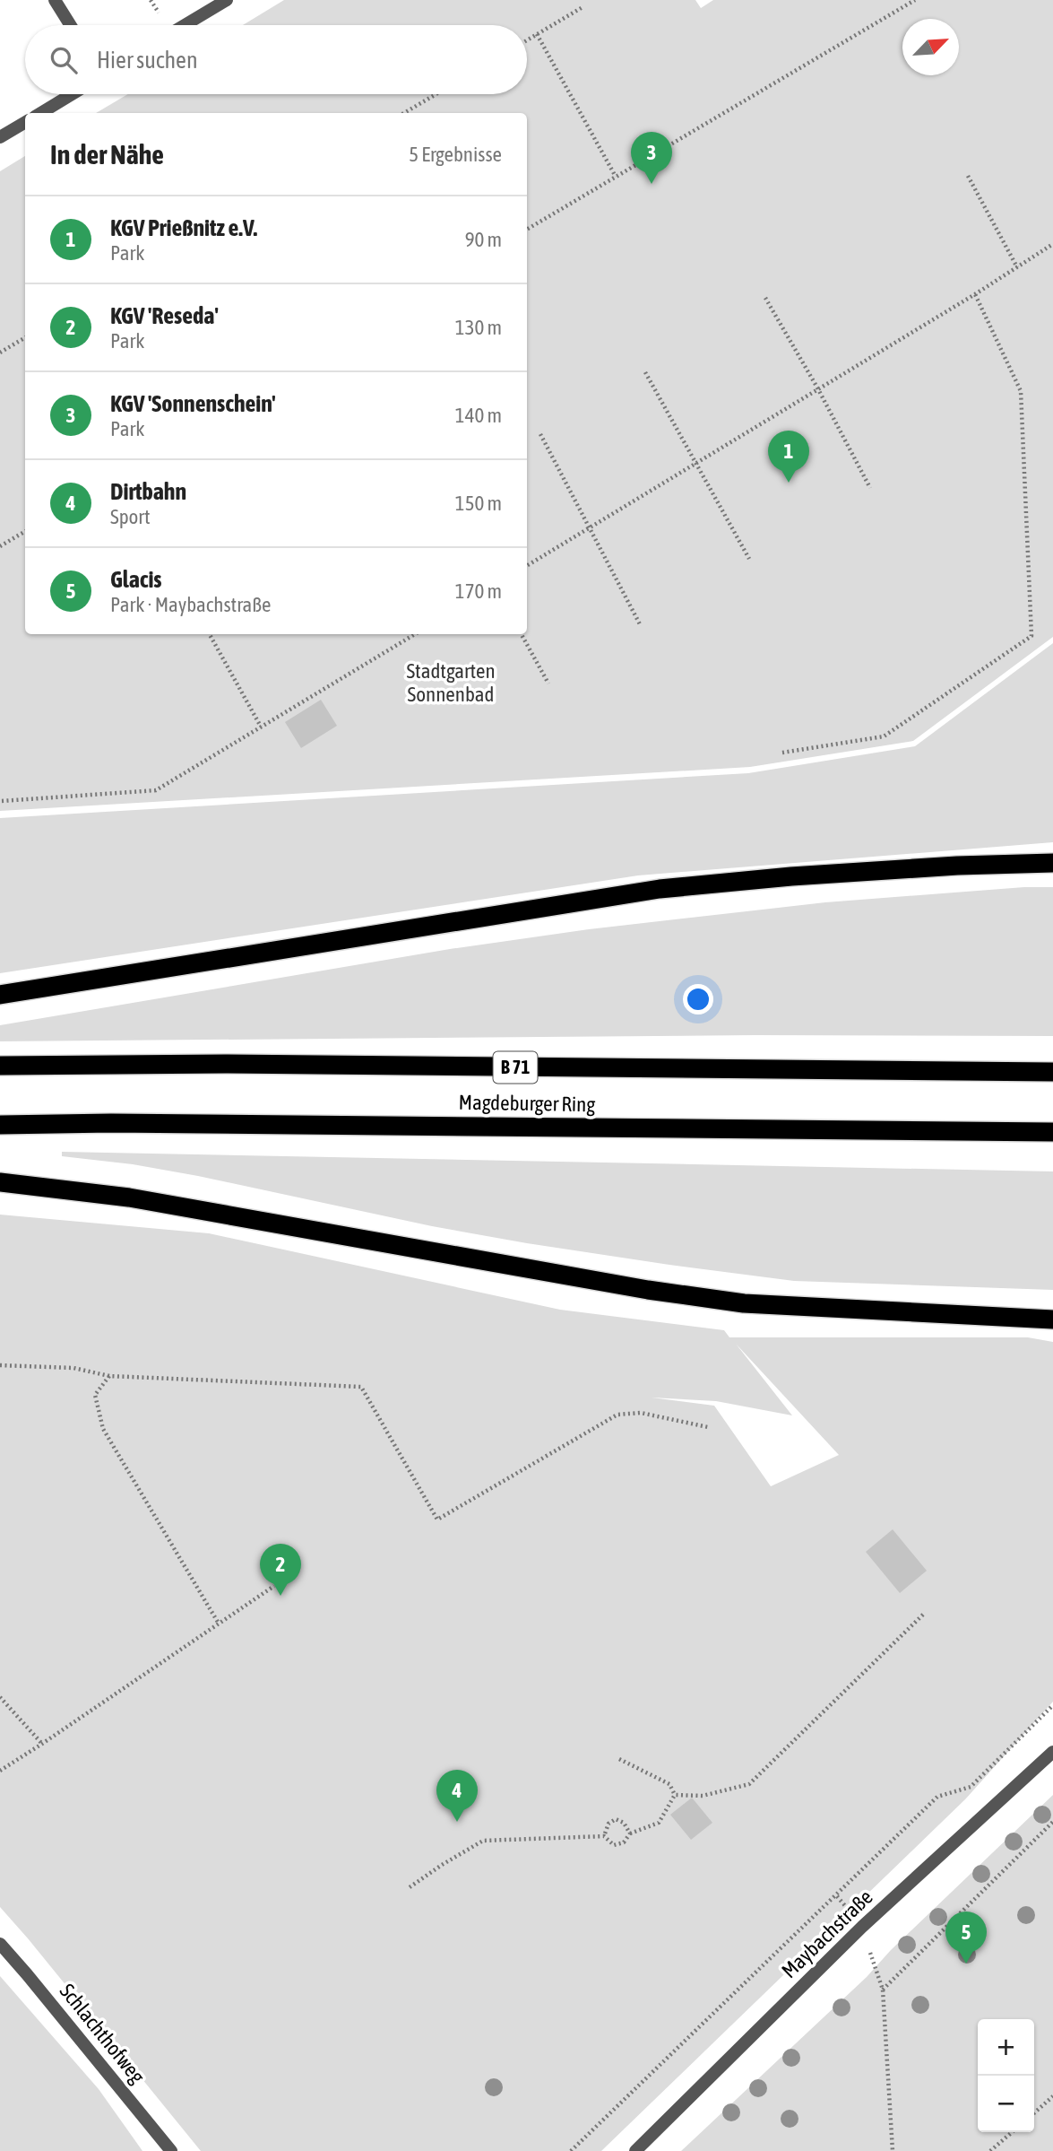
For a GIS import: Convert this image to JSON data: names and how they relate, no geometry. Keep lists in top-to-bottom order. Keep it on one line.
{"streets":{"highway":["B 71","Magdeburger Ring"],"street":["Maybachstraße","Schlachthofweg"]},"parks":["Stadtgarten Sonnenbad"],"north":"top right","page":{"search":"Hier suchen","heading":["In der Nähe","5 Ergebnisse"],"pins":["3","1","2","4","5"],"list":[{"mark":"1","name":"KGV Prießnitz e.V.","note":"Park","value":"90 m"},{"mark":"2","name":"KGV 'Reseda'","note":"Park","value":"130 m"},{"mark":"3","name":"KGV 'Sonnenschein'","note":"Park","value":"140 m"},{"mark":"4","name":"Dirtbahn","note":"Sport","value":"150 m"},{"mark":"5","name":"Glacis","note":"Park · Maybachstraße","value":"170 m"}],"map_buttons":["+","−"]}}
